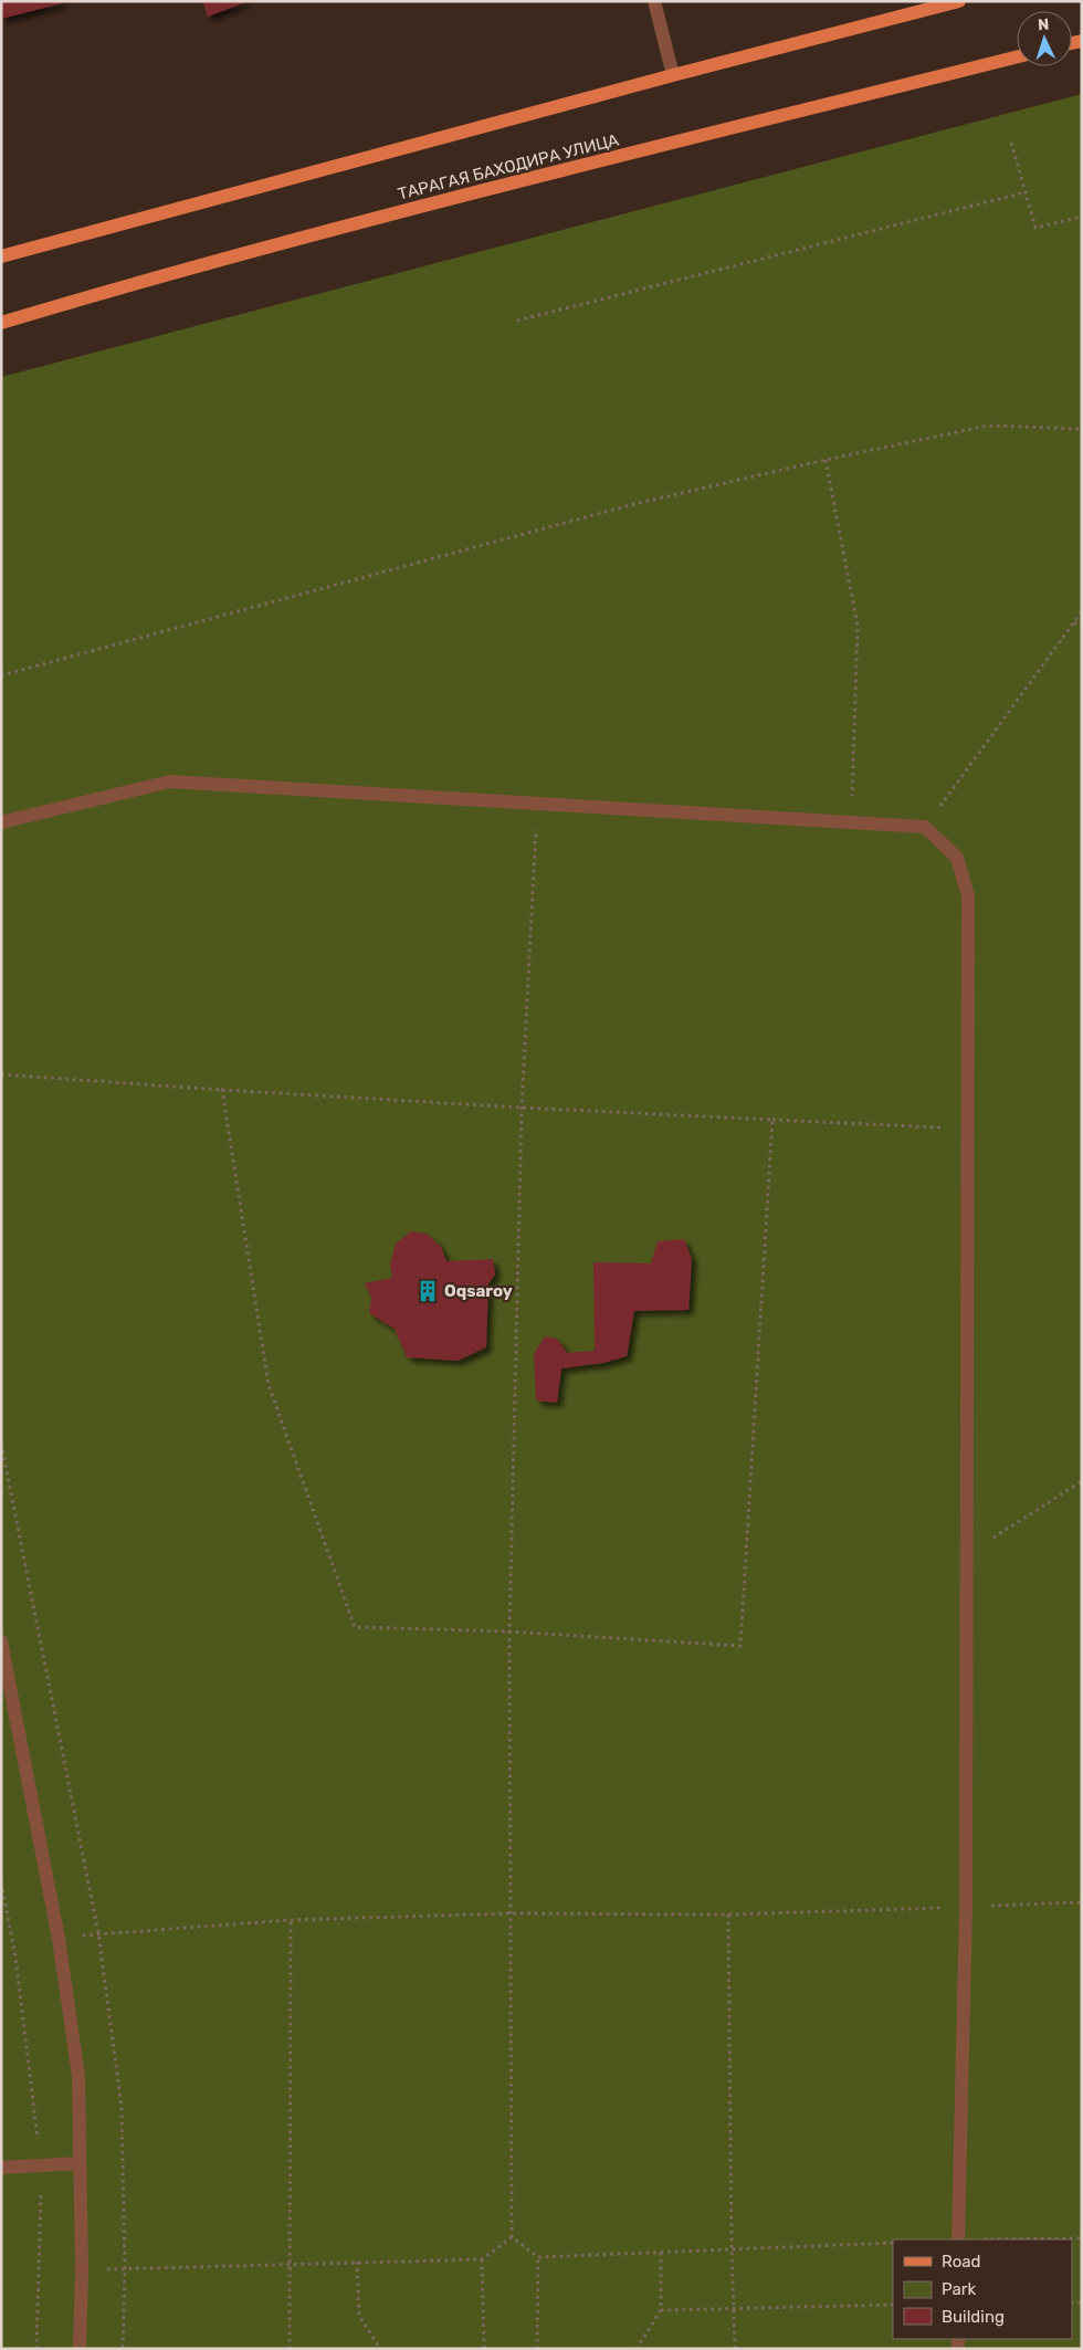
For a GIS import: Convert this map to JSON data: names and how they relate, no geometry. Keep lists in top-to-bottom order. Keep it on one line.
{"streets":{"main road":["ТАРАГАЯ БАХОДИРА УЛИЦА"]},"places":{"building":["Oqsaroy"]},"legend":["Road","Park","Building"],"north":"top"}
